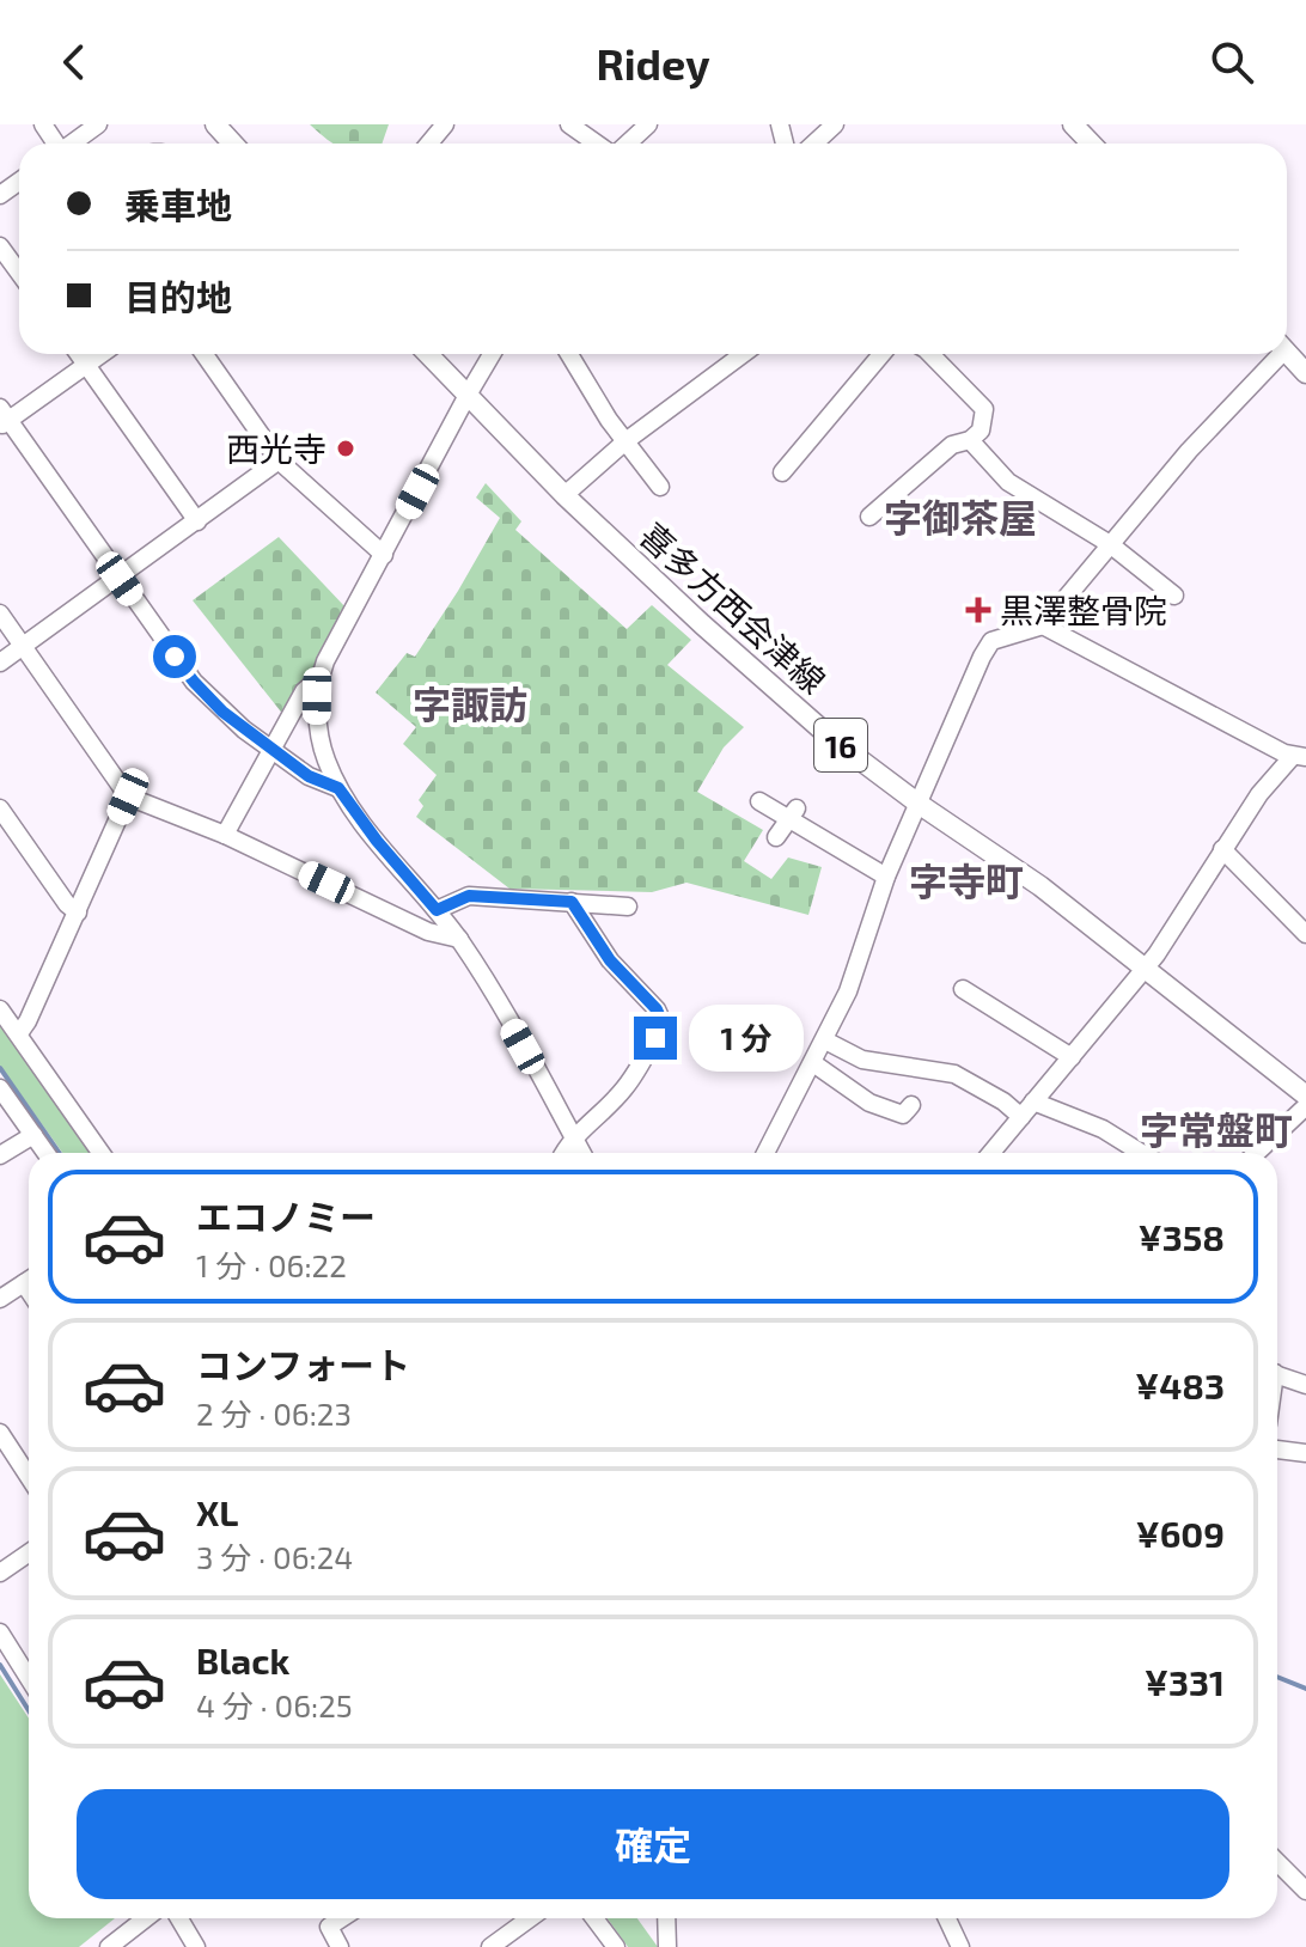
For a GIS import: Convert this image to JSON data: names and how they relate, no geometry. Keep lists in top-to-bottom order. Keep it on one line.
{"streets":{"main road":["喜多方西会津線","16"]},"districts":["字御茶屋","字諏訪","字寺町","字常盤町"],"places":{"other":["西光寺"],"health":["黒澤整骨院"]},"page":{"header":"Ridey","banner":["乗車地","目的地"],"bubble":"1 分","list":[{"name":"エコノミー","note":"1 分 · 06:22","value":"¥358"},{"name":"コンフォート","note":"2 分 · 06:23","value":"¥483"},{"name":"XL","note":"3 分 · 06:24","value":"¥609"},{"name":"Black","note":"4 分 · 06:25","value":"¥331"}],"buttons":"確定"}}
